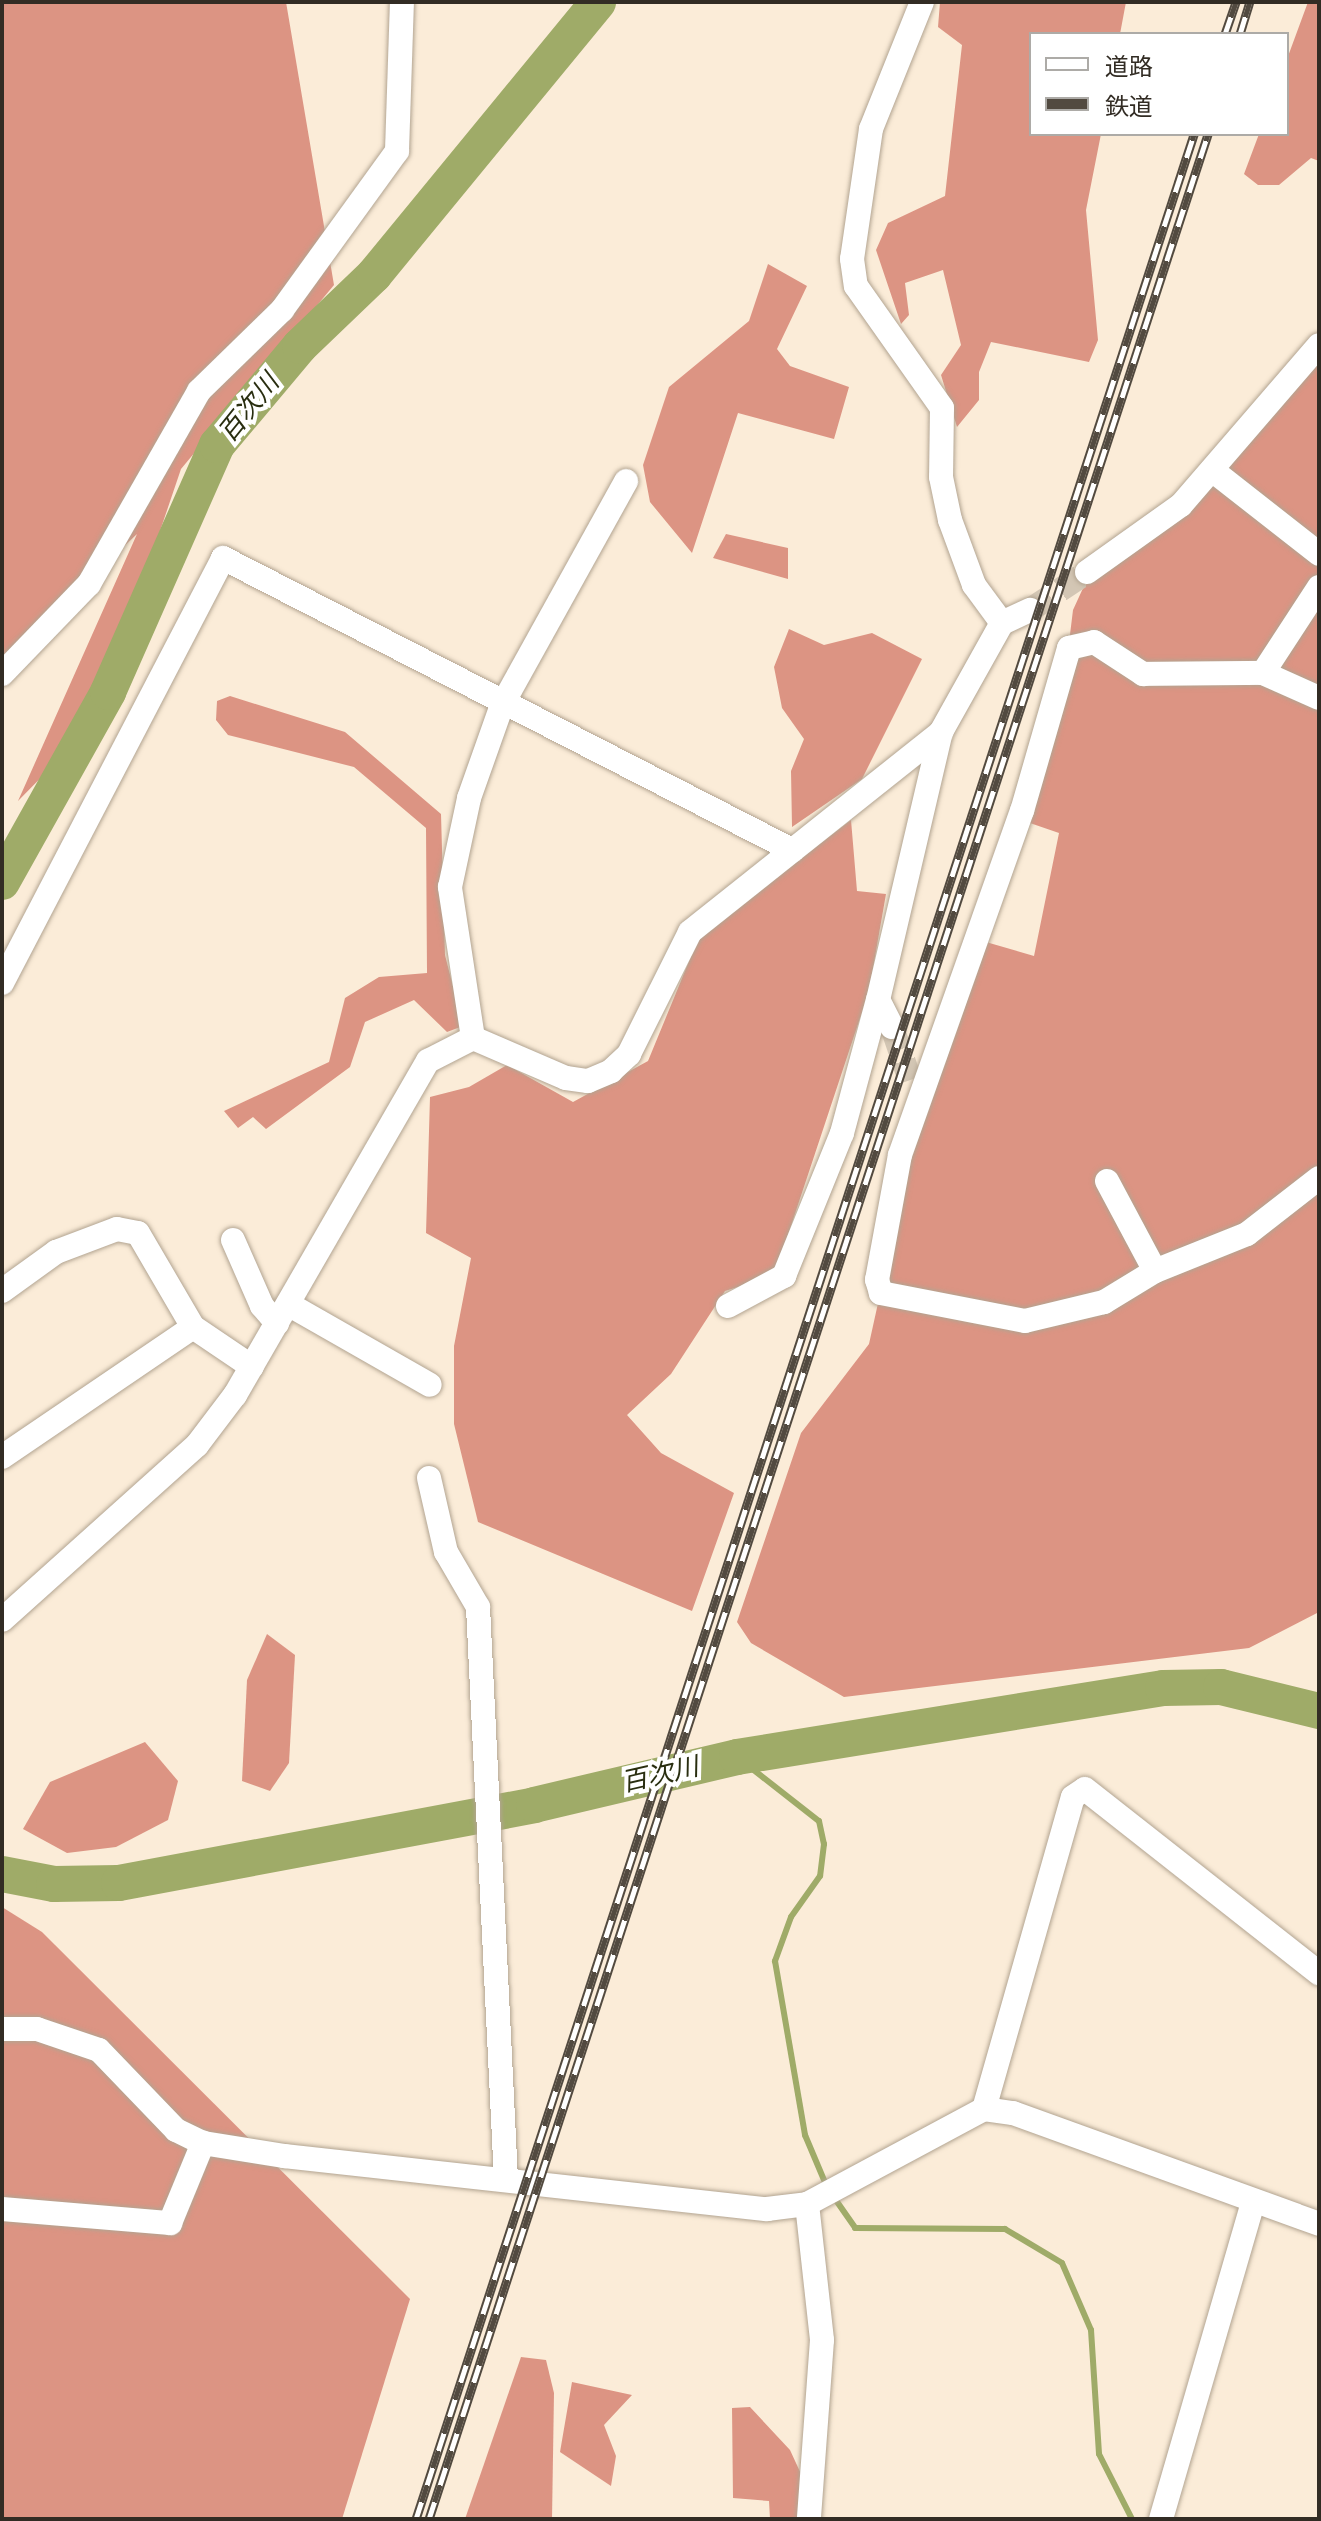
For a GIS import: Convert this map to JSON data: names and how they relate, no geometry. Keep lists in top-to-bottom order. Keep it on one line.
{"water":["百次川"],"legend":["道路","鉄道"]}
